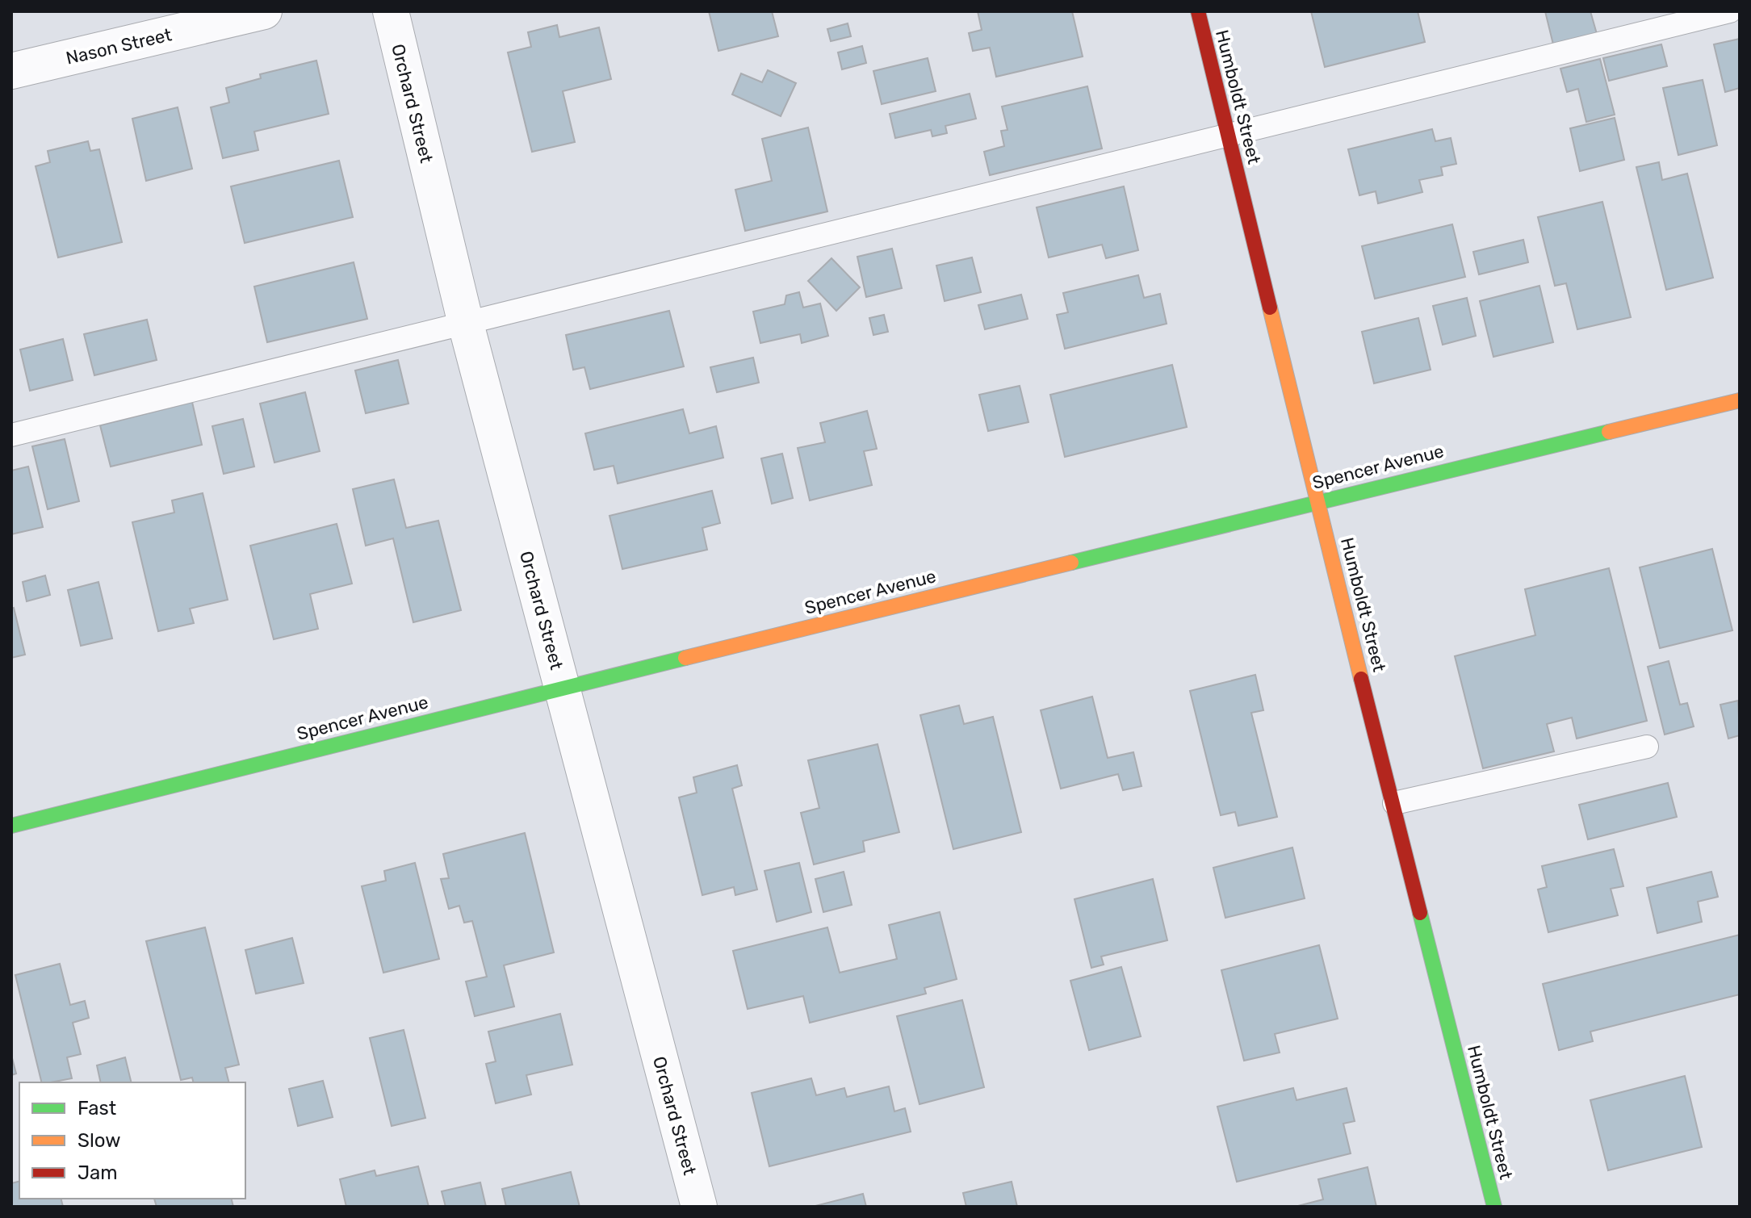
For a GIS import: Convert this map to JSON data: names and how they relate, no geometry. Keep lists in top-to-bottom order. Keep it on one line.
{"streets":{"street":["Nason Street","Humboldt Street","Orchard Street","Spencer Avenue"]},"crossings":[["Humboldt Street","Spencer Avenue"],["Orchard Street","Spencer Avenue"]],"legend":["Fast","Slow","Jam"]}
